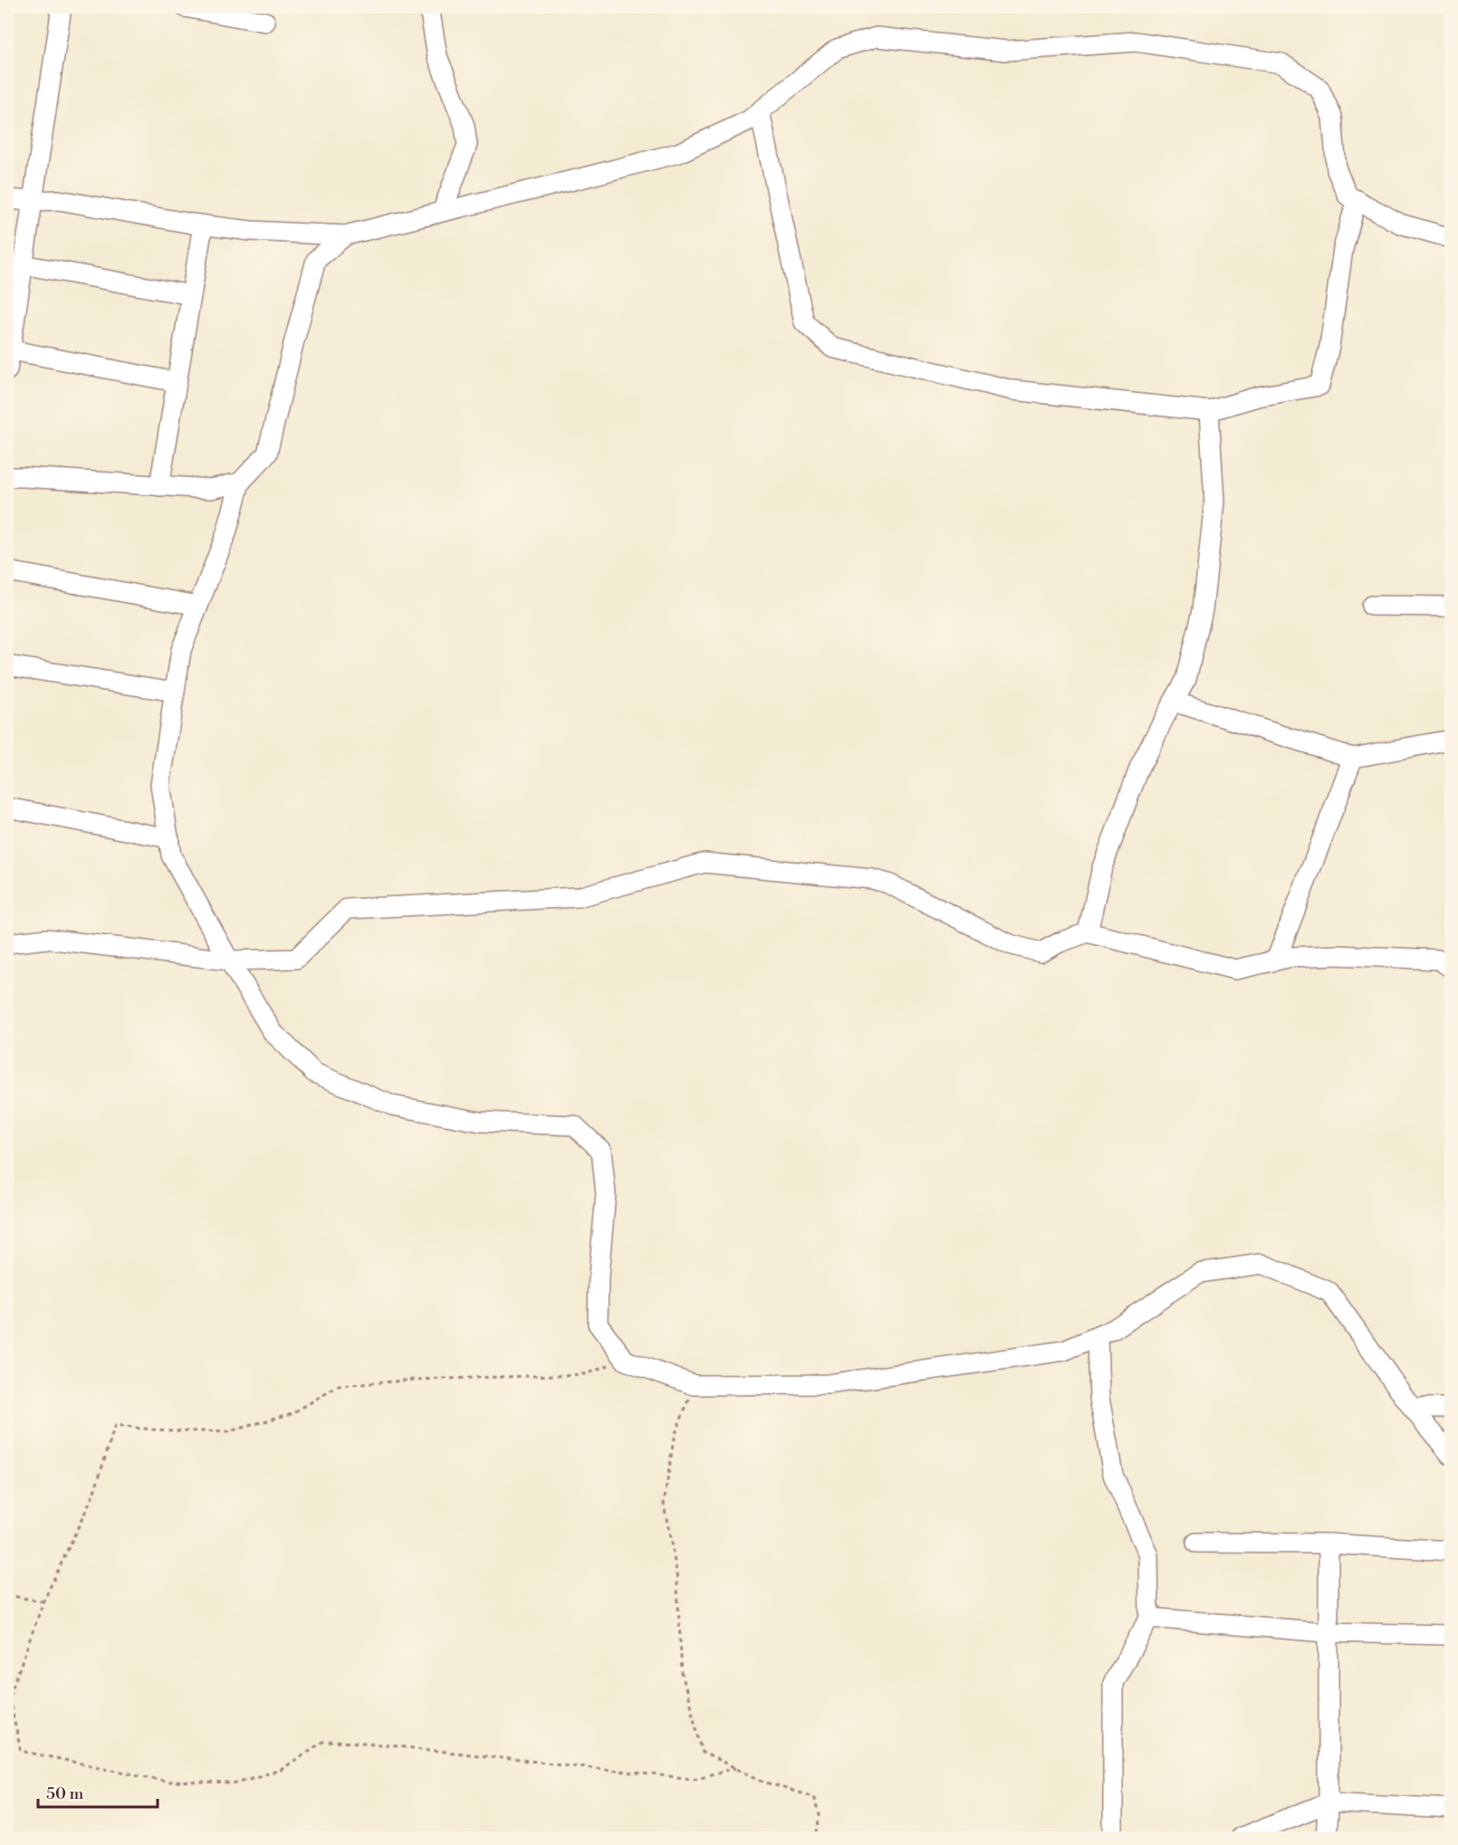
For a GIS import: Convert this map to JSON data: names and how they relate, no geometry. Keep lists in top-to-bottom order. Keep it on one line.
{"scale_bar":"50 m"}
